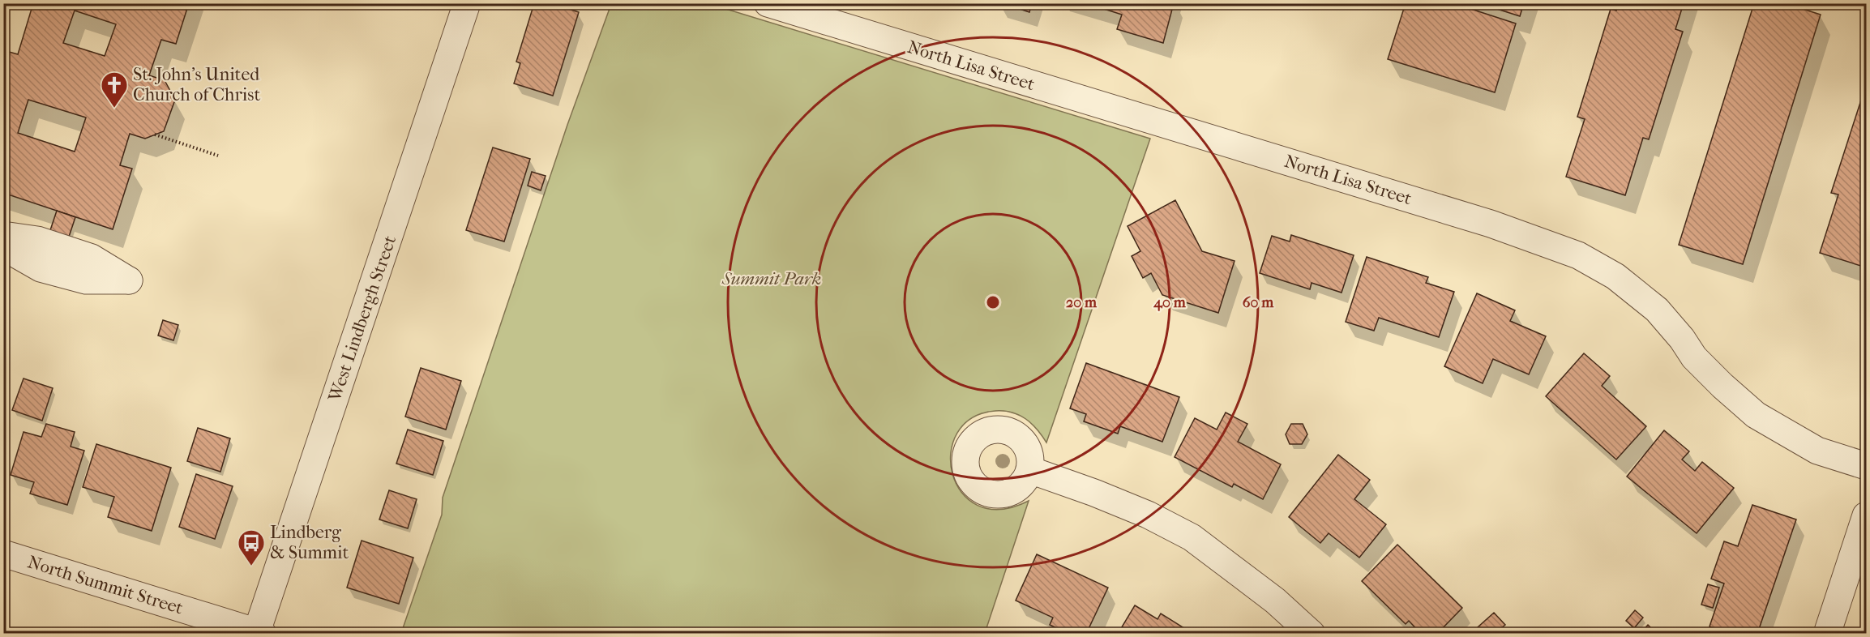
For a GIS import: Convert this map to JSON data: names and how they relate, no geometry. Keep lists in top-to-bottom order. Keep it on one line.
{"streets":{"street":["North Lisa Street","West Lindbergh Street","North Summit Street"]},"crossings":[["West Lindbergh Street","North Summit Street"]],"parks":["Summit Park"],"places":{"church":["St. John's United Church of Christ"],"bus stop":["Lindberg & Summit"]},"rings":["20 m","40 m","60 m"]}
